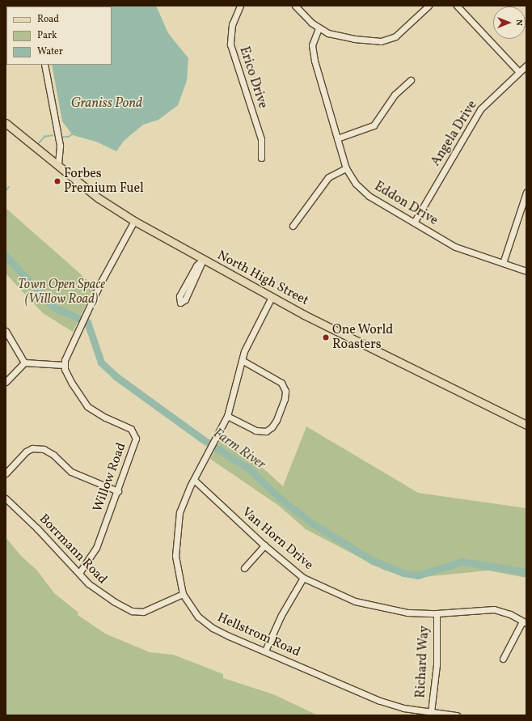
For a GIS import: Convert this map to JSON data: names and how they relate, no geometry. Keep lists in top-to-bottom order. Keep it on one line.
{"streets":{"main road":["North High Street"],"street":["Erico Drive","Angela Drive","Eddon Drive","Willow Road","Van Horn Drive","Borrmann Road","Hellstrom Road","Richard Way"]},"crossings":[["Angela Drive","Eddon Drive"],["North High Street","Hellstrom Road"],["Willow Road","Borrmann Road"],["Van Horn Drive","Hellstrom Road"],["Van Horn Drive","Richard Way"],["Borrmann Road","Hellstrom Road"],["Hellstrom Road","Richard Way"]],"water":["Graniss Pond","Farm River"],"parks":["Town Open Space (Willow Road)"],"places":["Forbes Premium Fuel","One World Roasters"],"legend":["Road","Park","Water"],"north":"right"}
